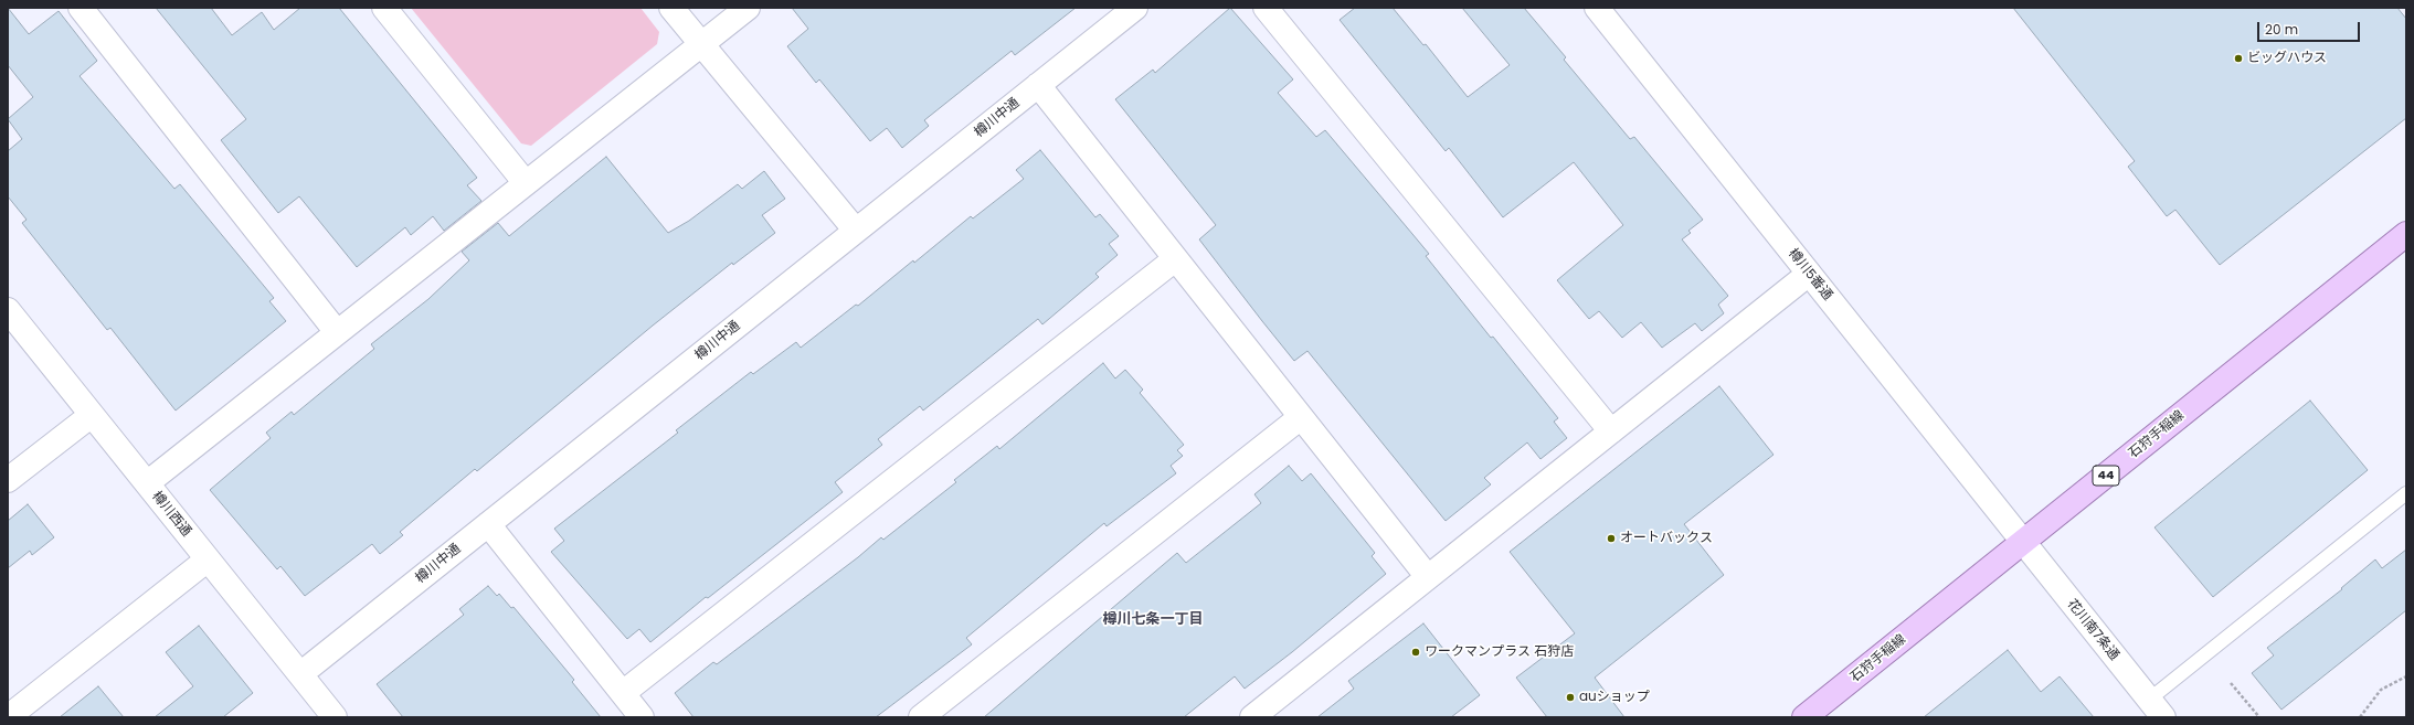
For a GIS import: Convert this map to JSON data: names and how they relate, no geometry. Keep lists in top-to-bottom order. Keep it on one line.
{"streets":{"main road":["石狩手稲線","44"],"street":["樽川中通","樽川5番通","樽川西通","花川南7条通"]},"crossings":[["樽川中通","樽川西通"],["樽川5番通","石狩手稲線"],["樽川5番通","花川南7条通"],["石狩手稲線","花川南7条通"]],"districts":["樽川七条一丁目"],"places":["ビッグハウス","オートバックス","ワークマンプラス 石狩店","auショップ"],"scale_bar":"20 m"}
